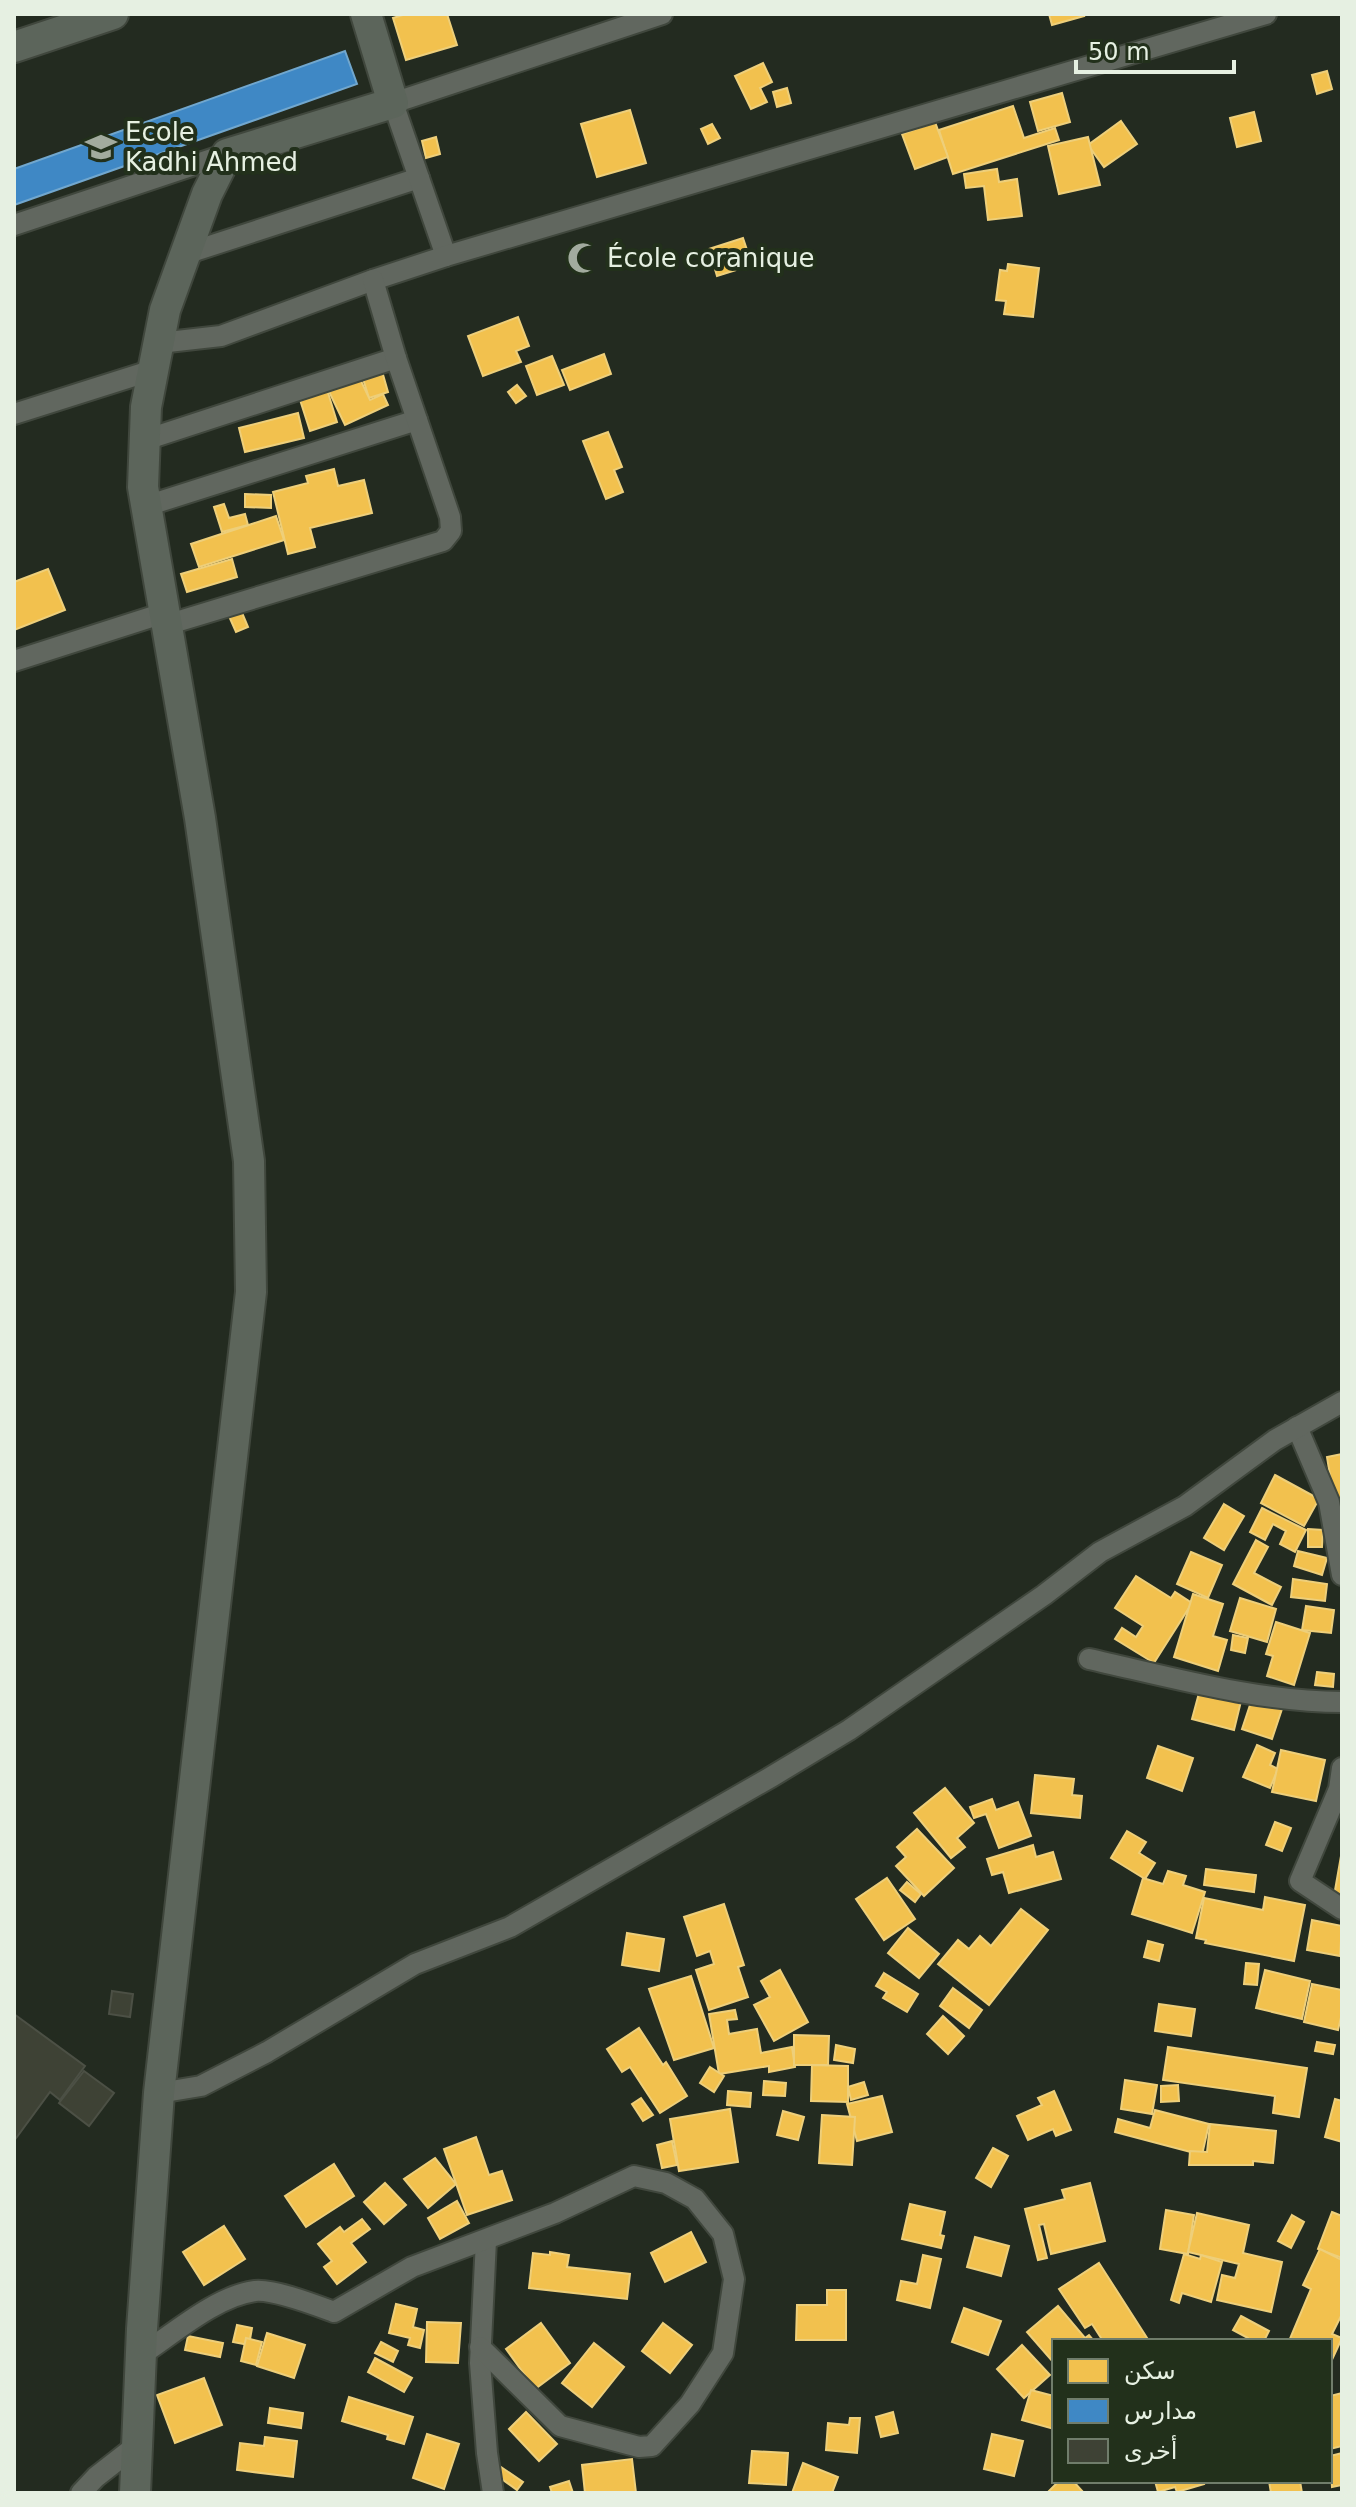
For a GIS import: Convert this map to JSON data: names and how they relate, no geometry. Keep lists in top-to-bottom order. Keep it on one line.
{"places":{"school or university":["Ecole Kadhi Ahmed"],"mosque":["École coranique"]},"legend":["سكن","مدارس","أخرى"],"scale_bar":"50 m"}
